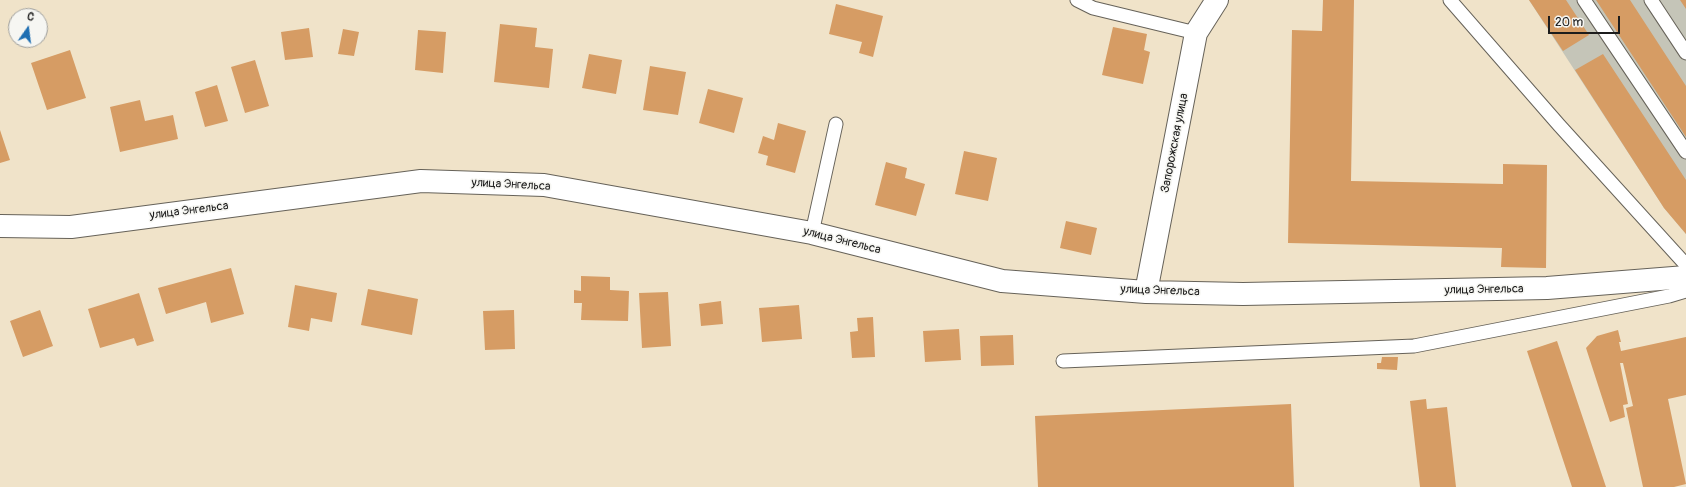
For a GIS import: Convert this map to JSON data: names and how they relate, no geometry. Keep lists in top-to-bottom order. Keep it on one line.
{"streets":{"street":["Запорожская улица","улица Энгельса"]},"crossings":[["Запорожская улица","улица Энгельса"]],"scale_bar":"20 m","north":"top"}
